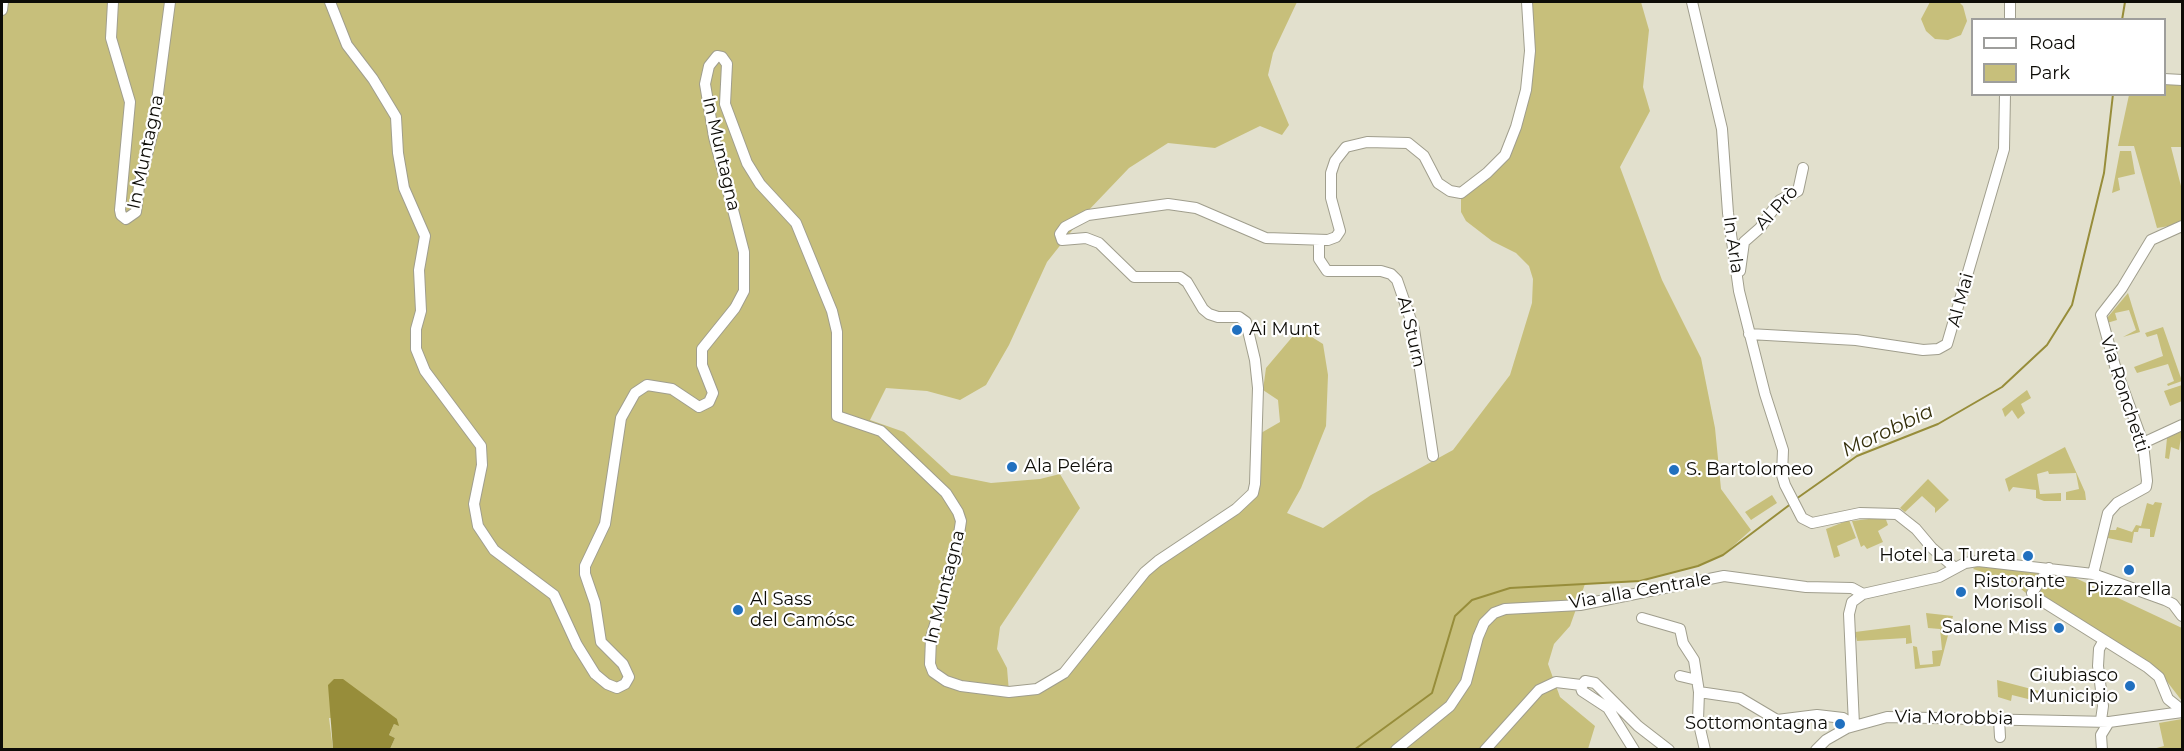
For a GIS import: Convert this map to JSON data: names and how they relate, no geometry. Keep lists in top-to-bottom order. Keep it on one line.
{"streets":{"street":["In Muntagna","Al Prò","In Arla","Al Mai","Ai Sturn","Via Ronchetti","Via alla Centrale","Via Morobbia"]},"crossings":[["In Muntagna","Ai Sturn"],["Al Prò","In Arla"],["In Arla","Al Mai"],["In Arla","Via alla Centrale"],["Via Ronchetti","Via alla Centrale"]],"water":["Morobbia"],"places":["Ai Munt","Ala Peléra","S. Bartolomeo","Hotel La Tureta","Pizzarella","Ristorante Morisoli","Al Sass del Camósc","Salone Miss","Giubiasco Municipio","Sottomontagna"],"legend":["Road","Park"]}
